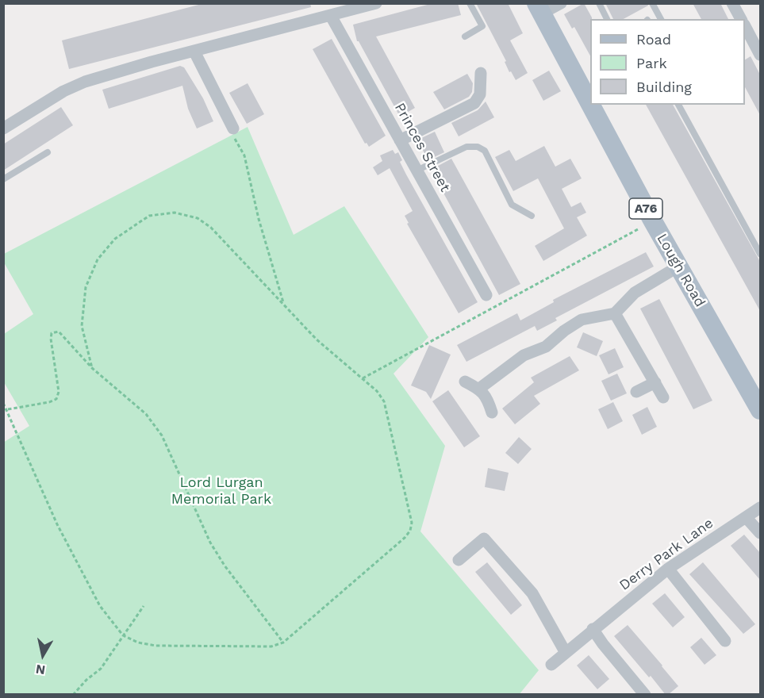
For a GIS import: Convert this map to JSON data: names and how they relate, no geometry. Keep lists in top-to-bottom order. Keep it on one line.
{"streets":{"main road":["A76","Lough Road"],"street":["Princes Street","Derry Park Lane"]},"parks":["Lord Lurgan Memorial Park"],"legend":["Road","Park","Building"],"north":"bottom"}
